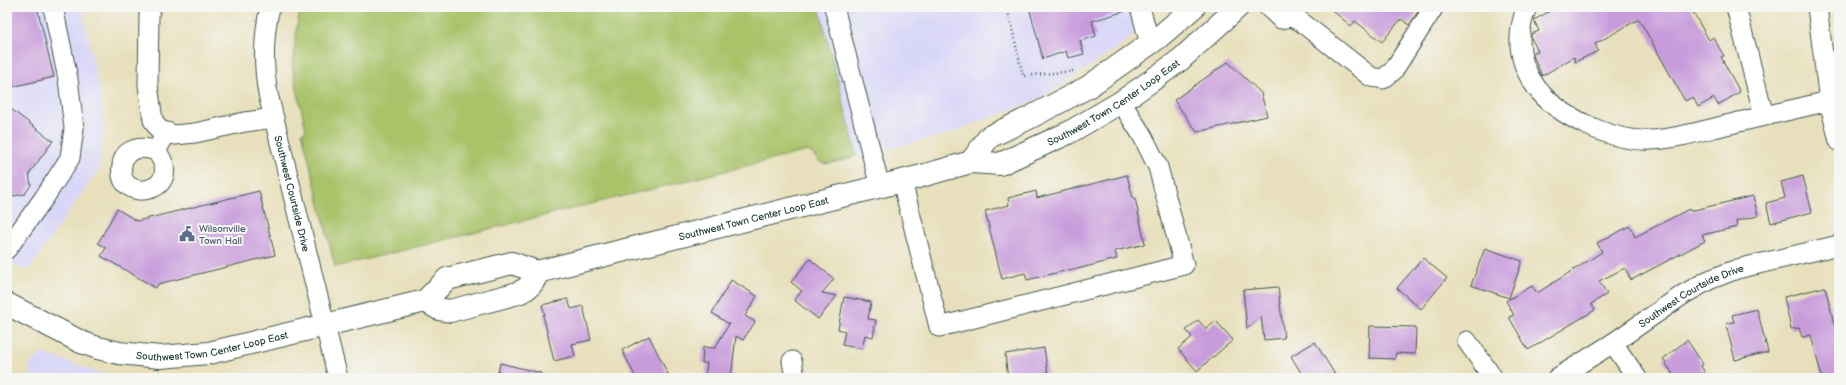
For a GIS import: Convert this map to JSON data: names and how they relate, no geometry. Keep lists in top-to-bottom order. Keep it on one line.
{"streets":{"main road":["Southwest Town Center Loop East"],"street":["Southwest Courtside Drive"]},"crossings":[["Southwest Town Center Loop East","Southwest Courtside Drive"]],"places":{"public building":["Wilsonville Town Hall"]}}
